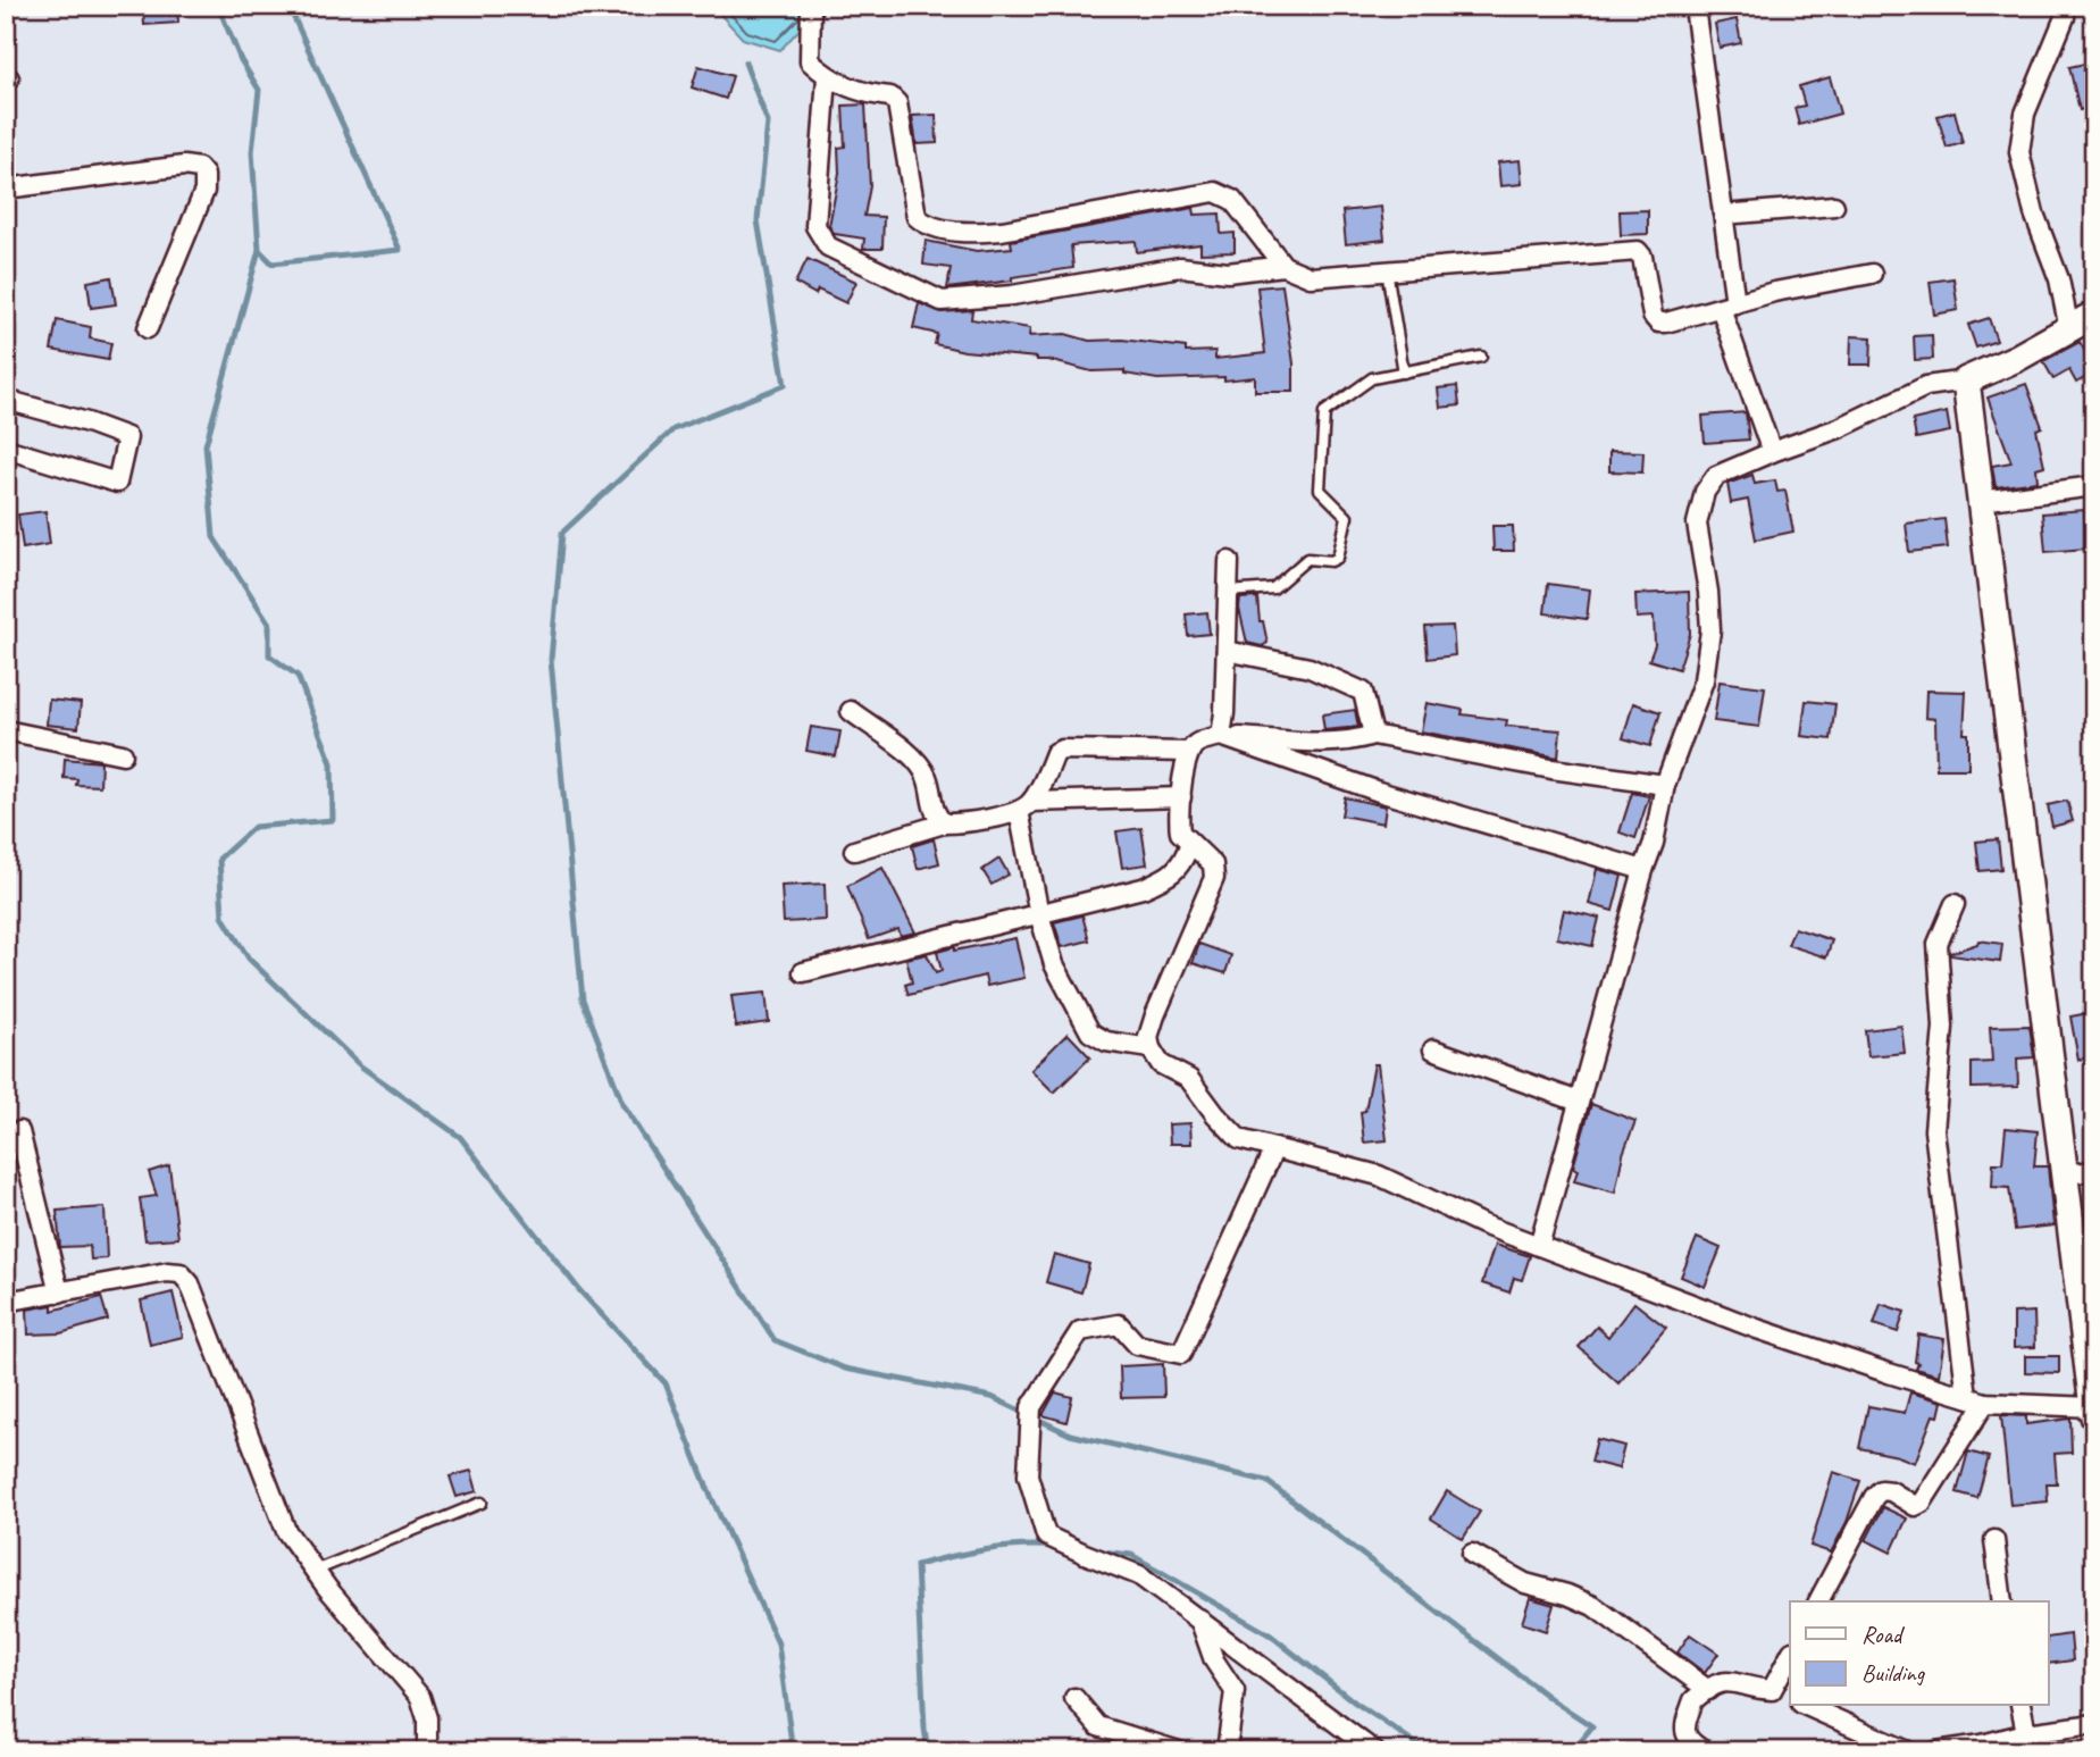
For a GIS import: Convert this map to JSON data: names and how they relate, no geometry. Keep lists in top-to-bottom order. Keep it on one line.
{"legend":["Road","Building"]}
